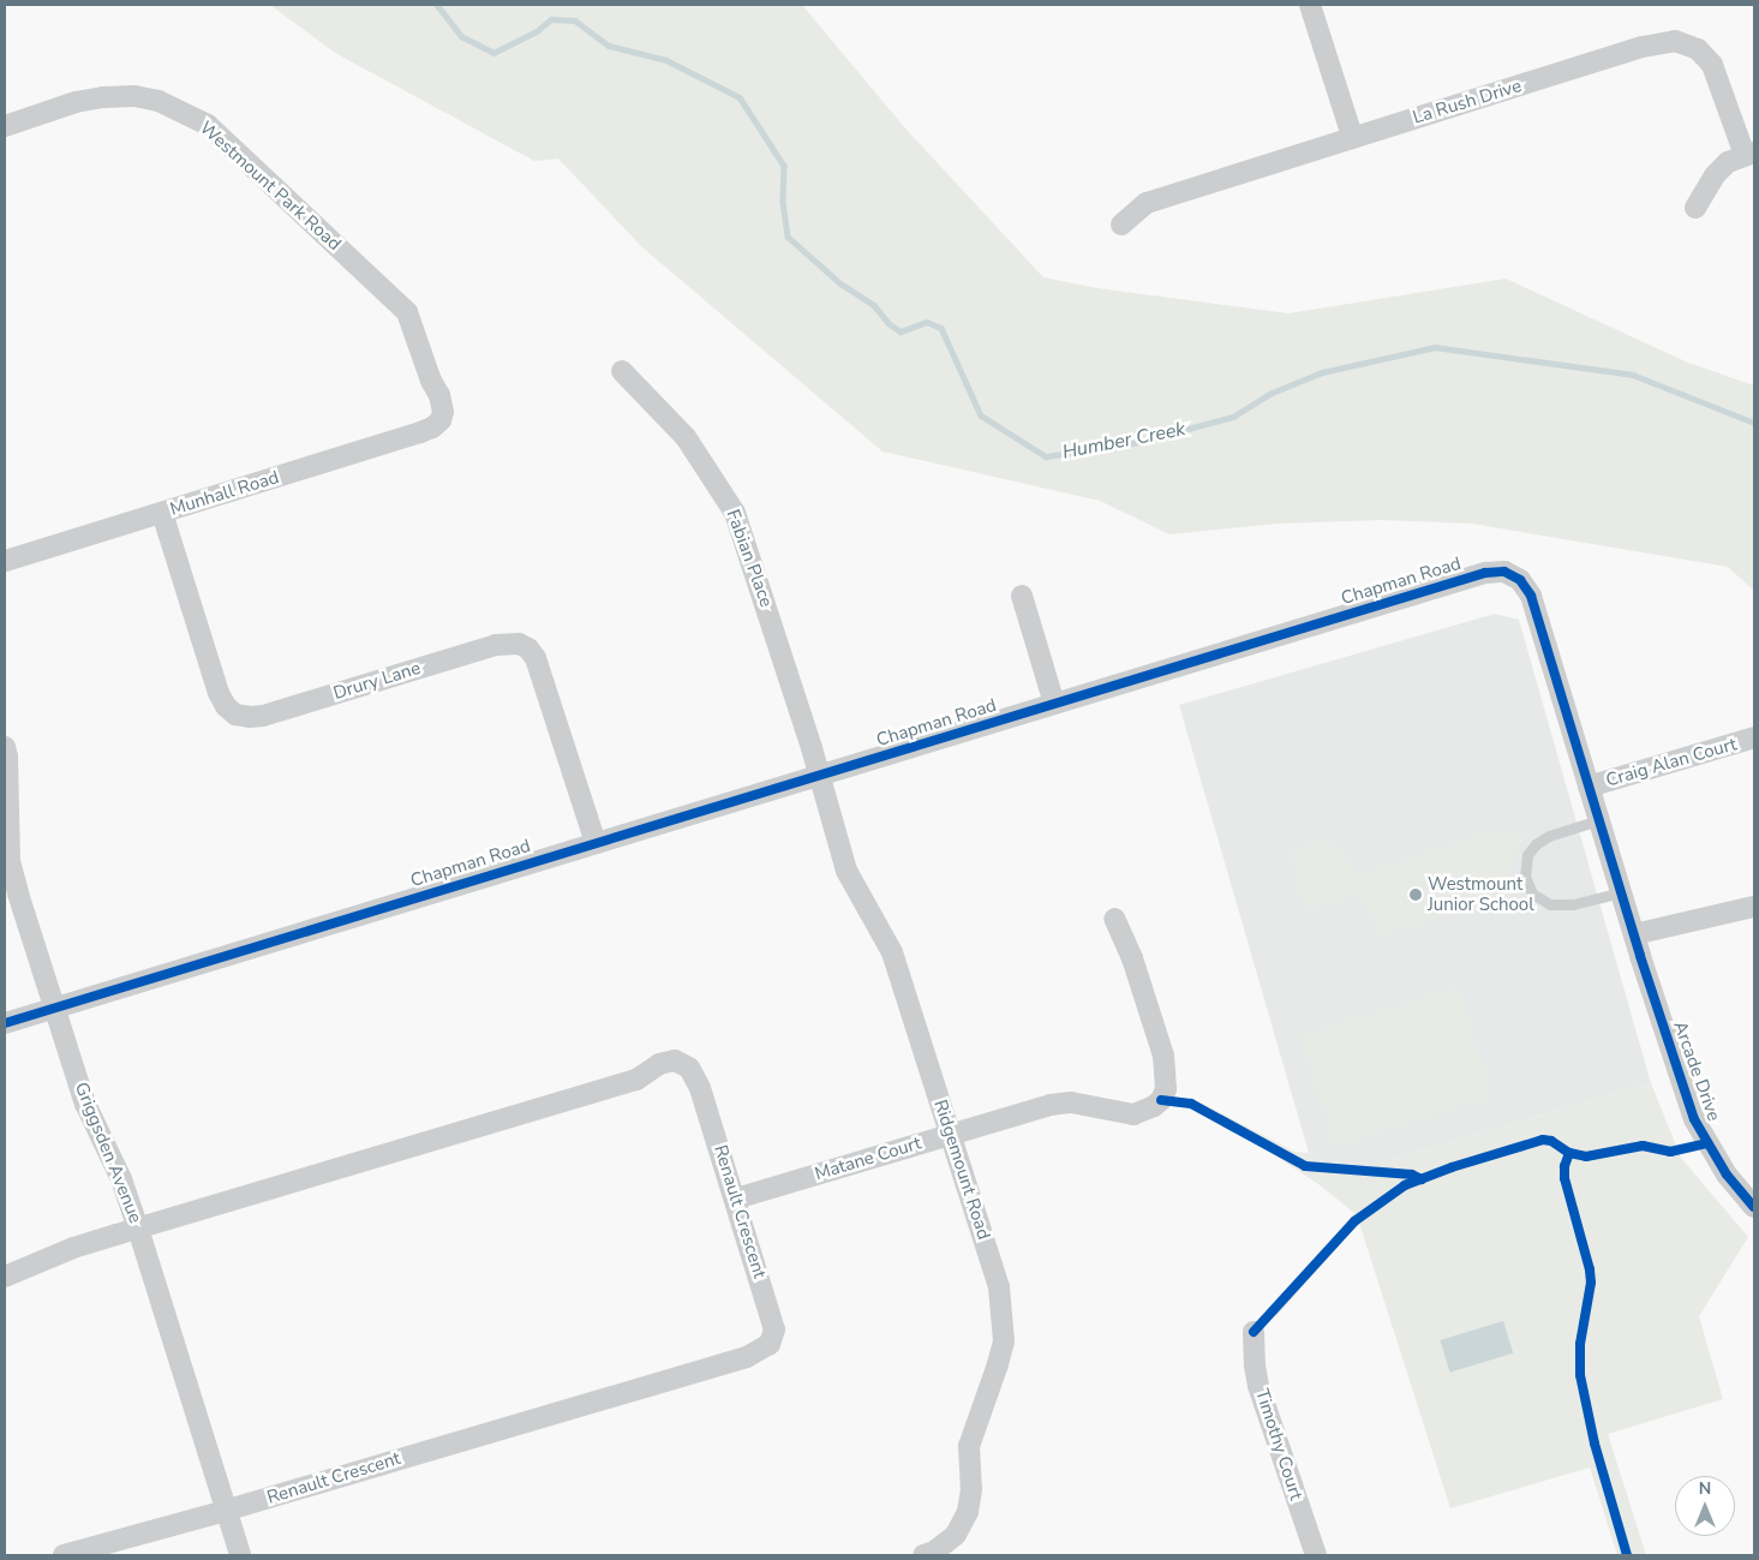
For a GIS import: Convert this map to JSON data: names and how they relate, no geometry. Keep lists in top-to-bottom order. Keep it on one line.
{"streets":{"street":["La Rush Drive","Westmount Park Road","Munhall Road","Fabian Place","Chapman Road","Drury Lane","Craig Alan Court","Arcade Drive","Griggsden Avenue","Matane Court","Ridgemount Road","Renault Crescent","Timothy Court"]},"crossings":[["Westmount Park Road","Munhall Road"],["Munhall Road","Drury Lane"],["Fabian Place","Chapman Road"],["Fabian Place","Ridgemount Road"],["Chapman Road","Drury Lane"],["Chapman Road","Craig Alan Court"],["Chapman Road","Arcade Drive"],["Chapman Road","Griggsden Avenue"],["Chapman Road","Ridgemount Road"],["Griggsden Avenue","Renault Crescent"],["Matane Court","Ridgemount Road"],["Matane Court","Renault Crescent"]],"water":["Humber Creek"],"places":["Westmount Junior School"],"north":"top"}
